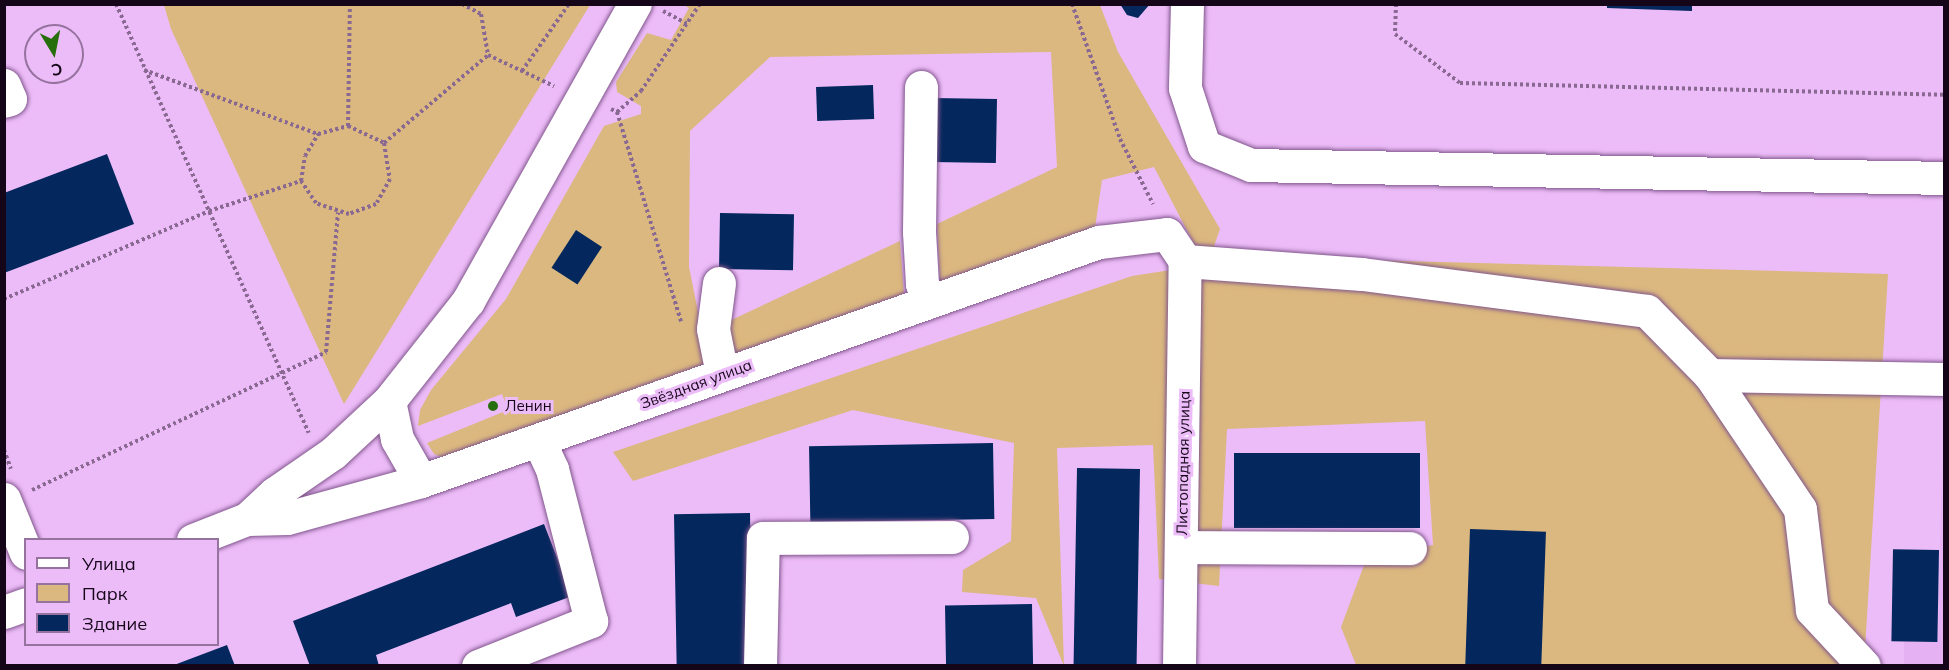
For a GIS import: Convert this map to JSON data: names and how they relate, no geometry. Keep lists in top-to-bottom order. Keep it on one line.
{"streets":{"street":["Звёздная улица","Листопадная улица"]},"places":["Ленин"],"legend":["Улица","Парк","Здание"],"north":"bottom"}
